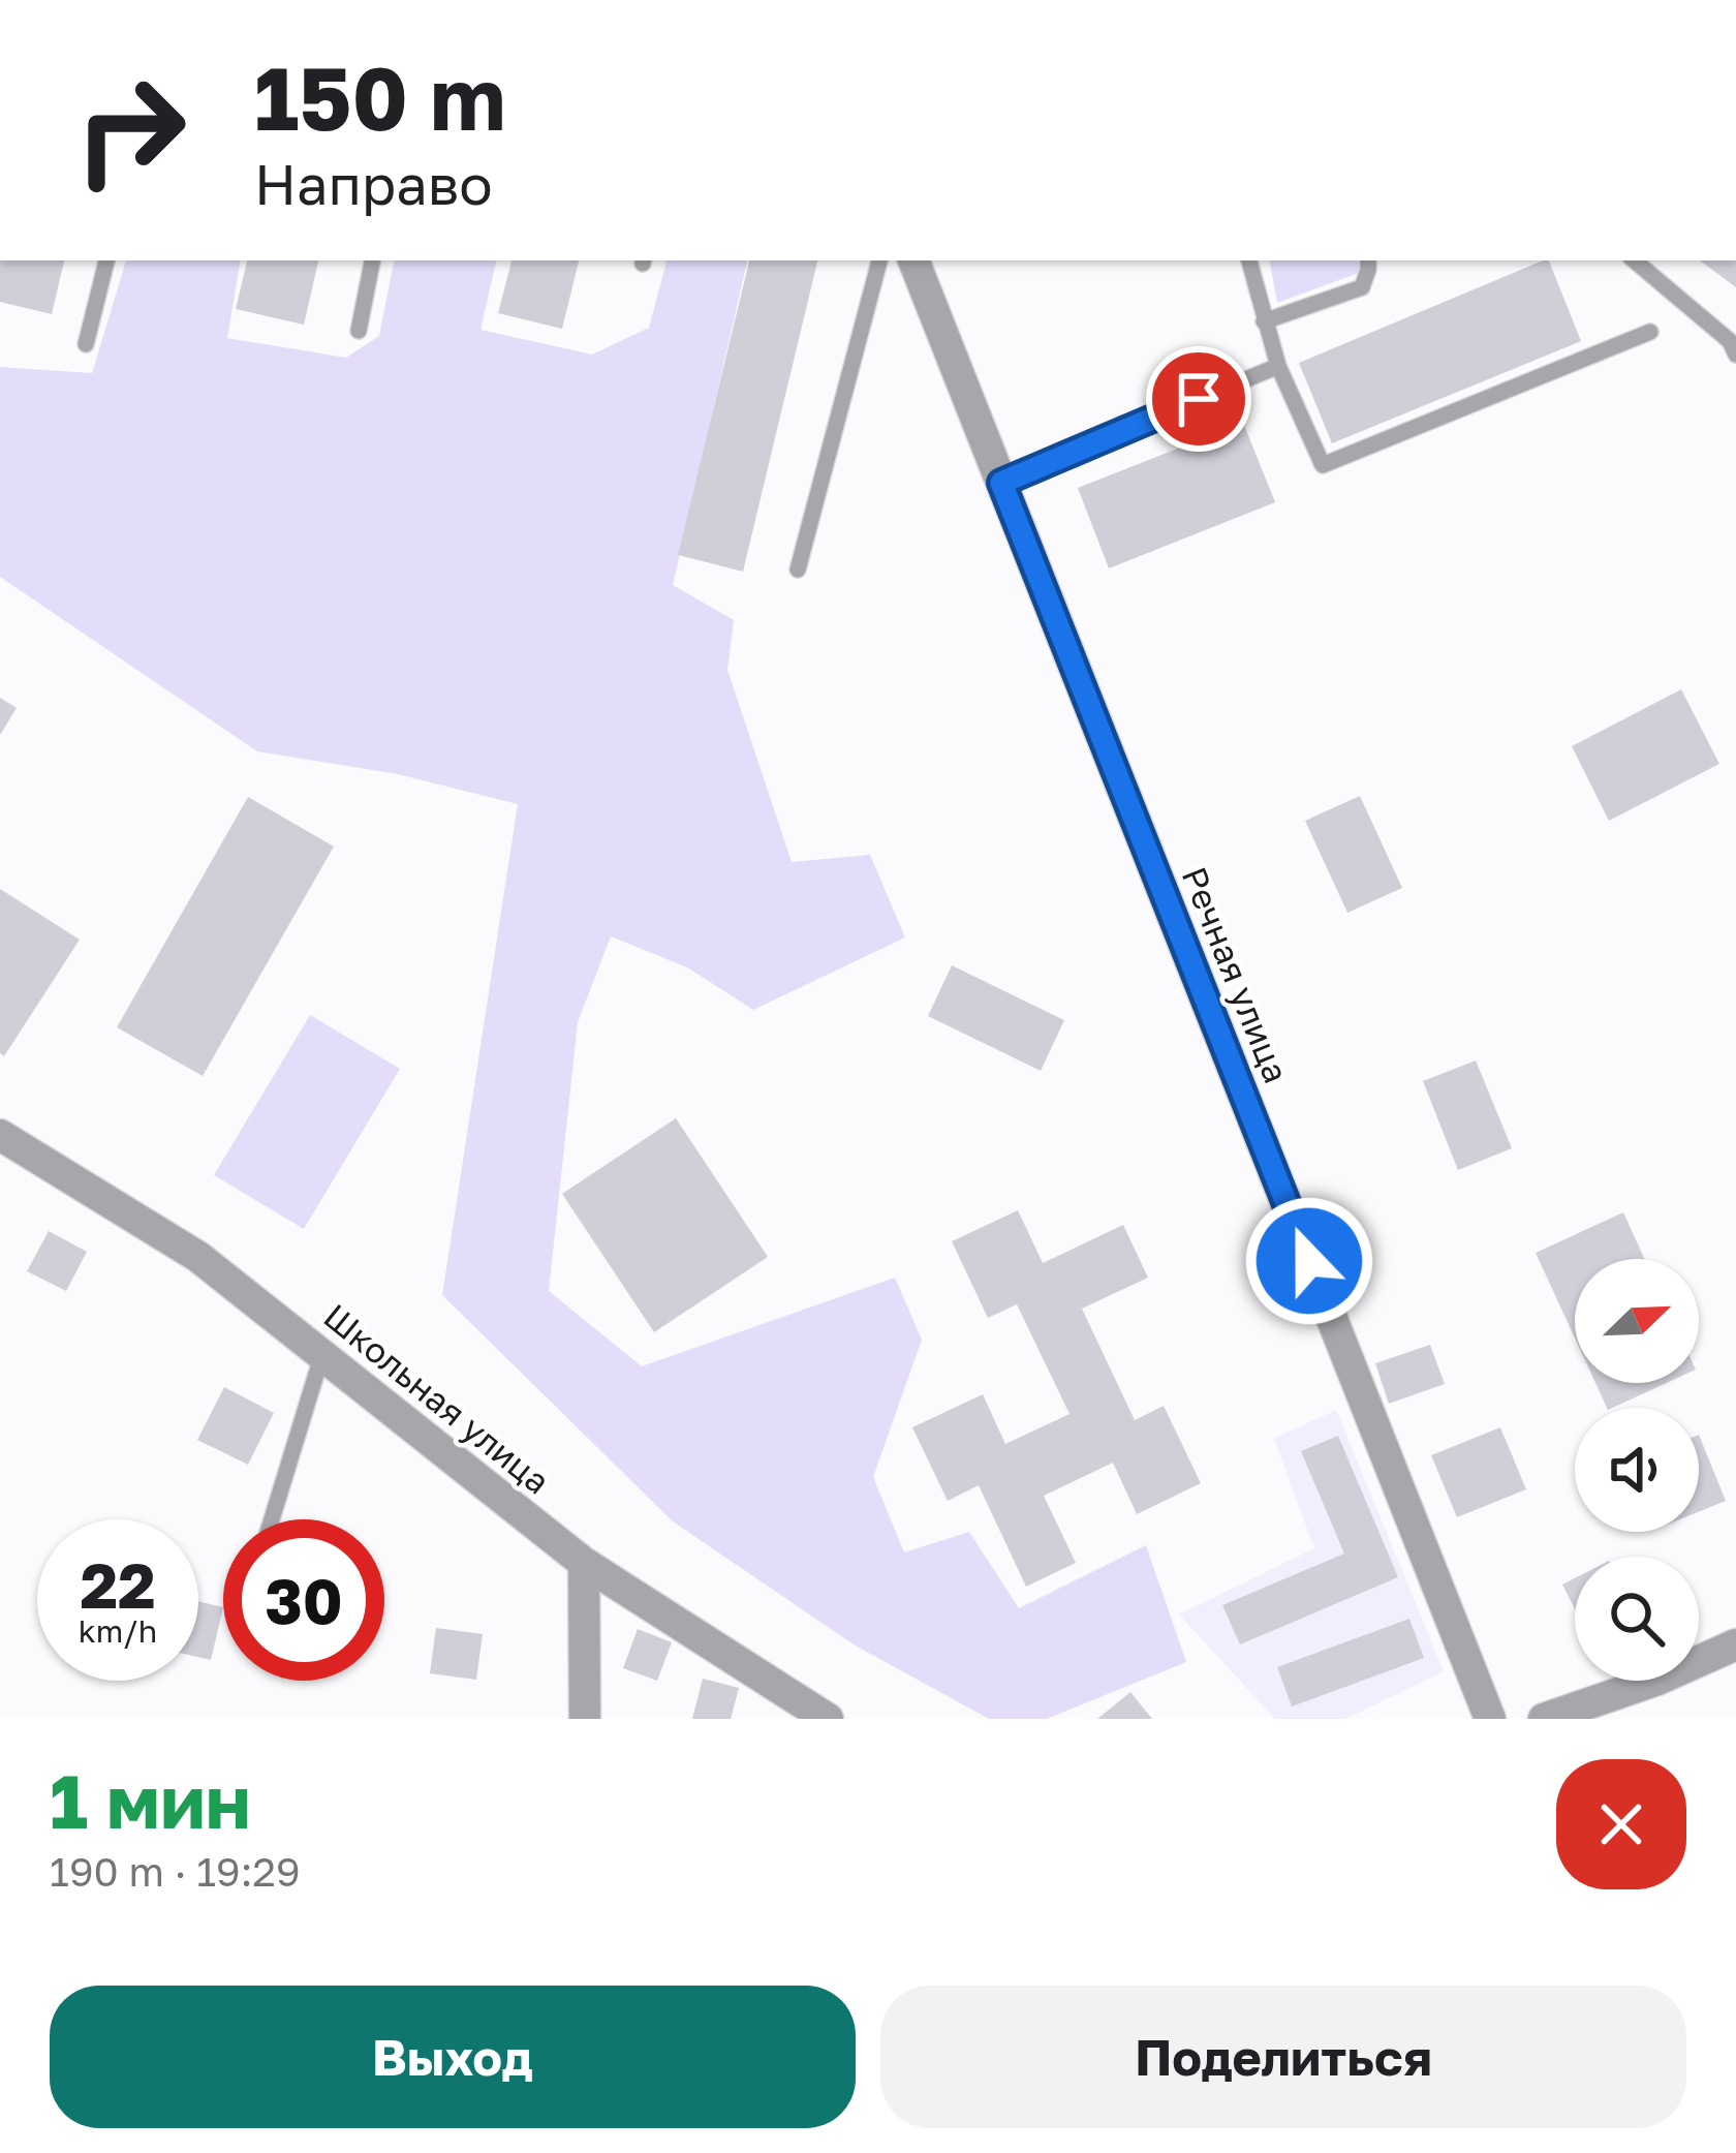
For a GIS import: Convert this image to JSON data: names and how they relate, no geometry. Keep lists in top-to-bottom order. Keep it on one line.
{"streets":{"street":["Речная улица","Школьная улица"]},"north":"top right","page":{"turn":["150 m","Направо"],"speed":"22 km/h","limit":"30","heading":["1 мин","190 m · 19:29"],"buttons":["Выход","Поделиться"]}}
